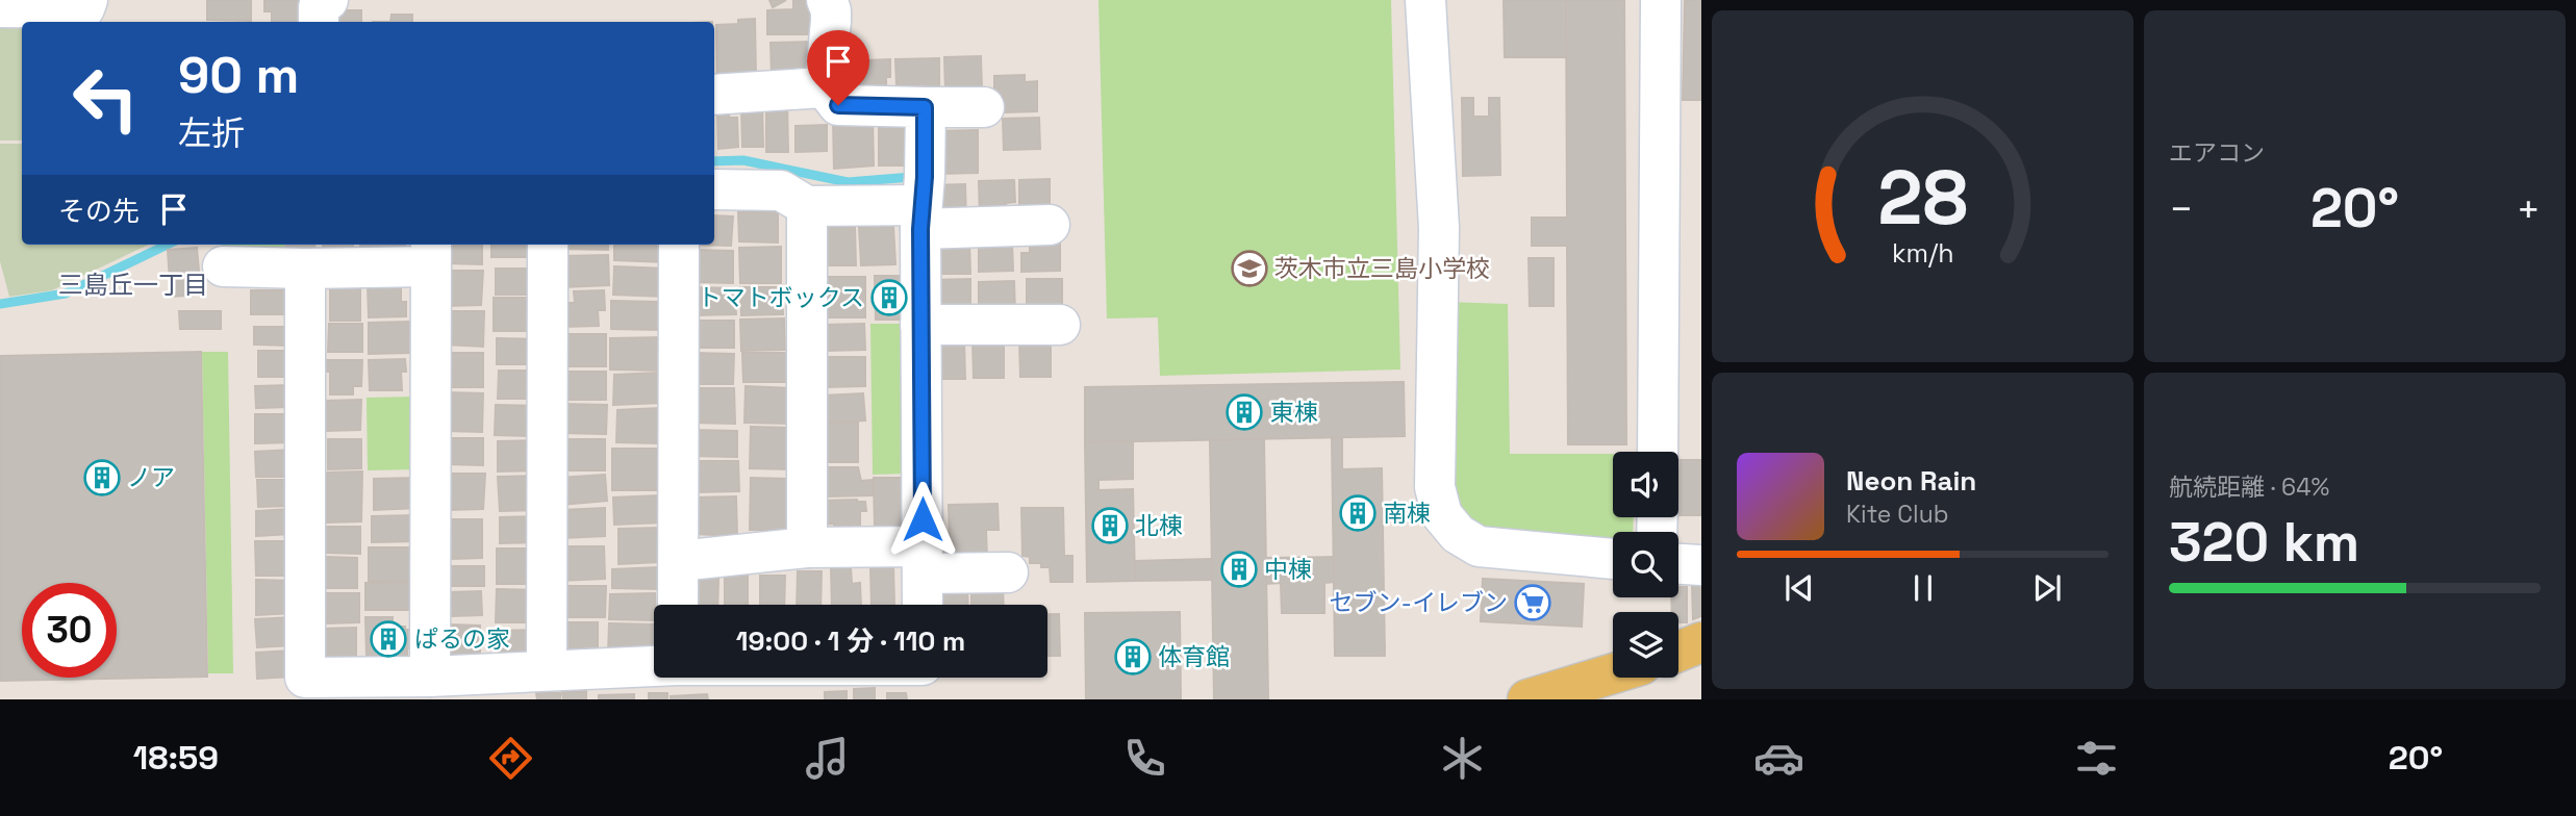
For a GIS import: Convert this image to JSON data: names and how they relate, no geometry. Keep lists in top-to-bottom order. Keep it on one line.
{"districts":["三島丘一丁目"],"places":{"school or university":["茨木市立三島小学校"],"building":["トマトボックス","東棟","ノア","南棟","北棟","中棟","ぱるの家","体育館"],"supermarket":["セブン-イレブン"]},"page":{"tile":["エアコン",["航続距離 · 64%","320 km"]],"turn":["90 m","左折"],"then":"その先","heat":["−","20°","+"],"song":["Neon Rain","Kite Club"],"limit":"30","trip":"19:00 · 1 分 · 110 m","tabs":["18:59","20°"],"gauge":["28","km/h"]}}
